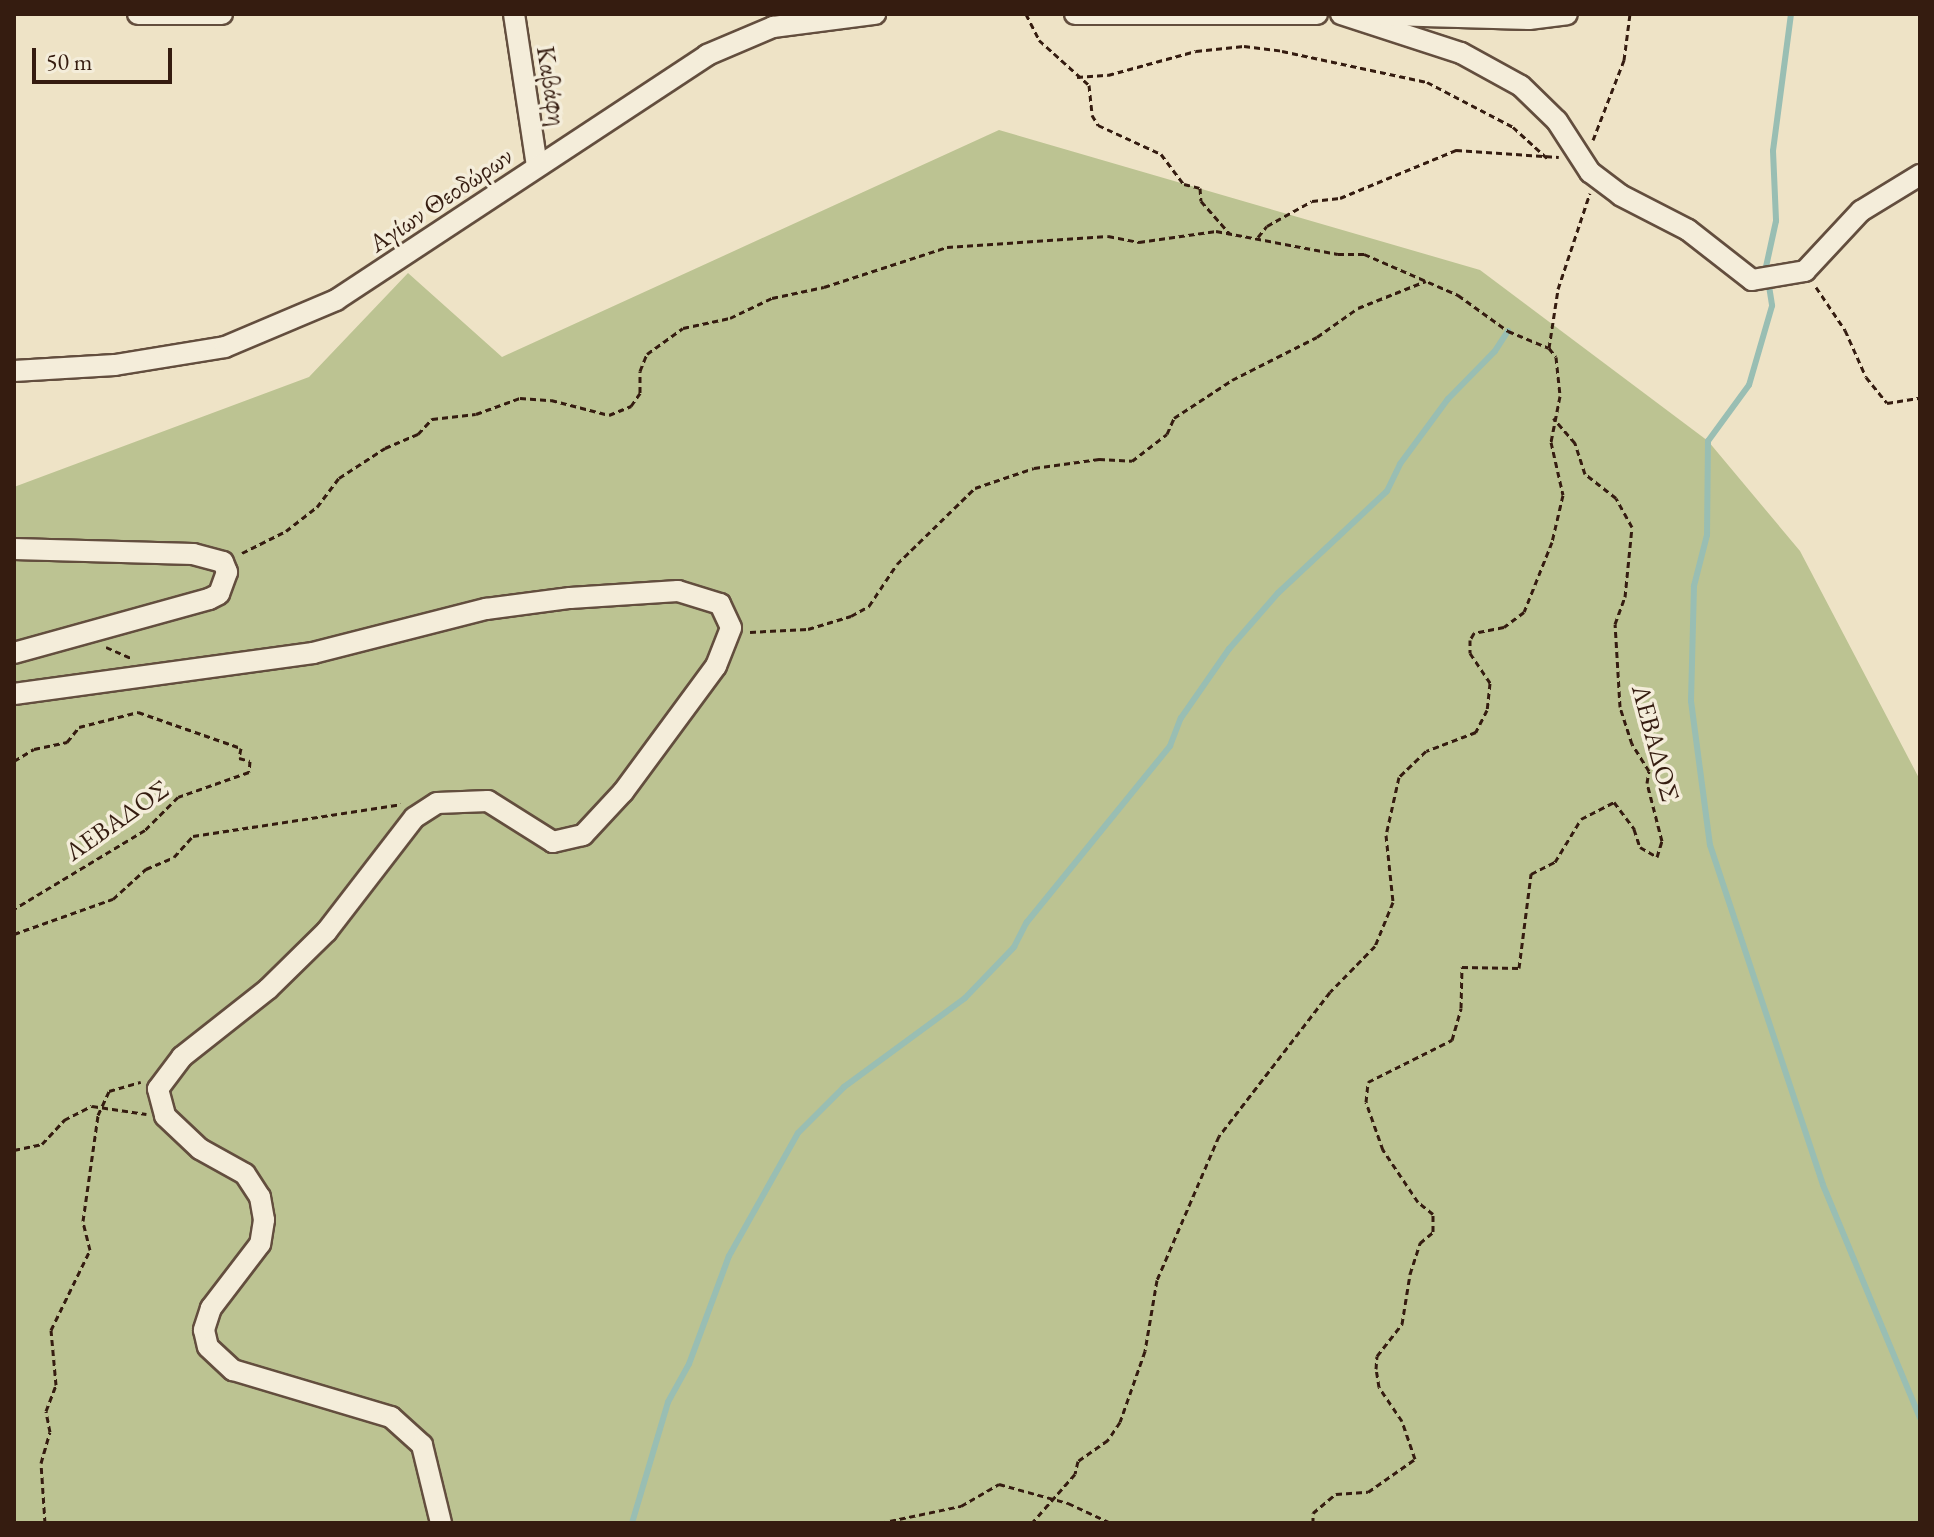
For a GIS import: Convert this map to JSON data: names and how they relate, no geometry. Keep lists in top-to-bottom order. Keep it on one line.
{"streets":{"street":["Καβάφη","Αγίων Θεοδώρων"],"path":["ΛΕΒΑΔΟΣ"]},"crossings":[["Καβάφη","Αγίων Θεοδώρων"]],"scale_bar":"50 m"}
